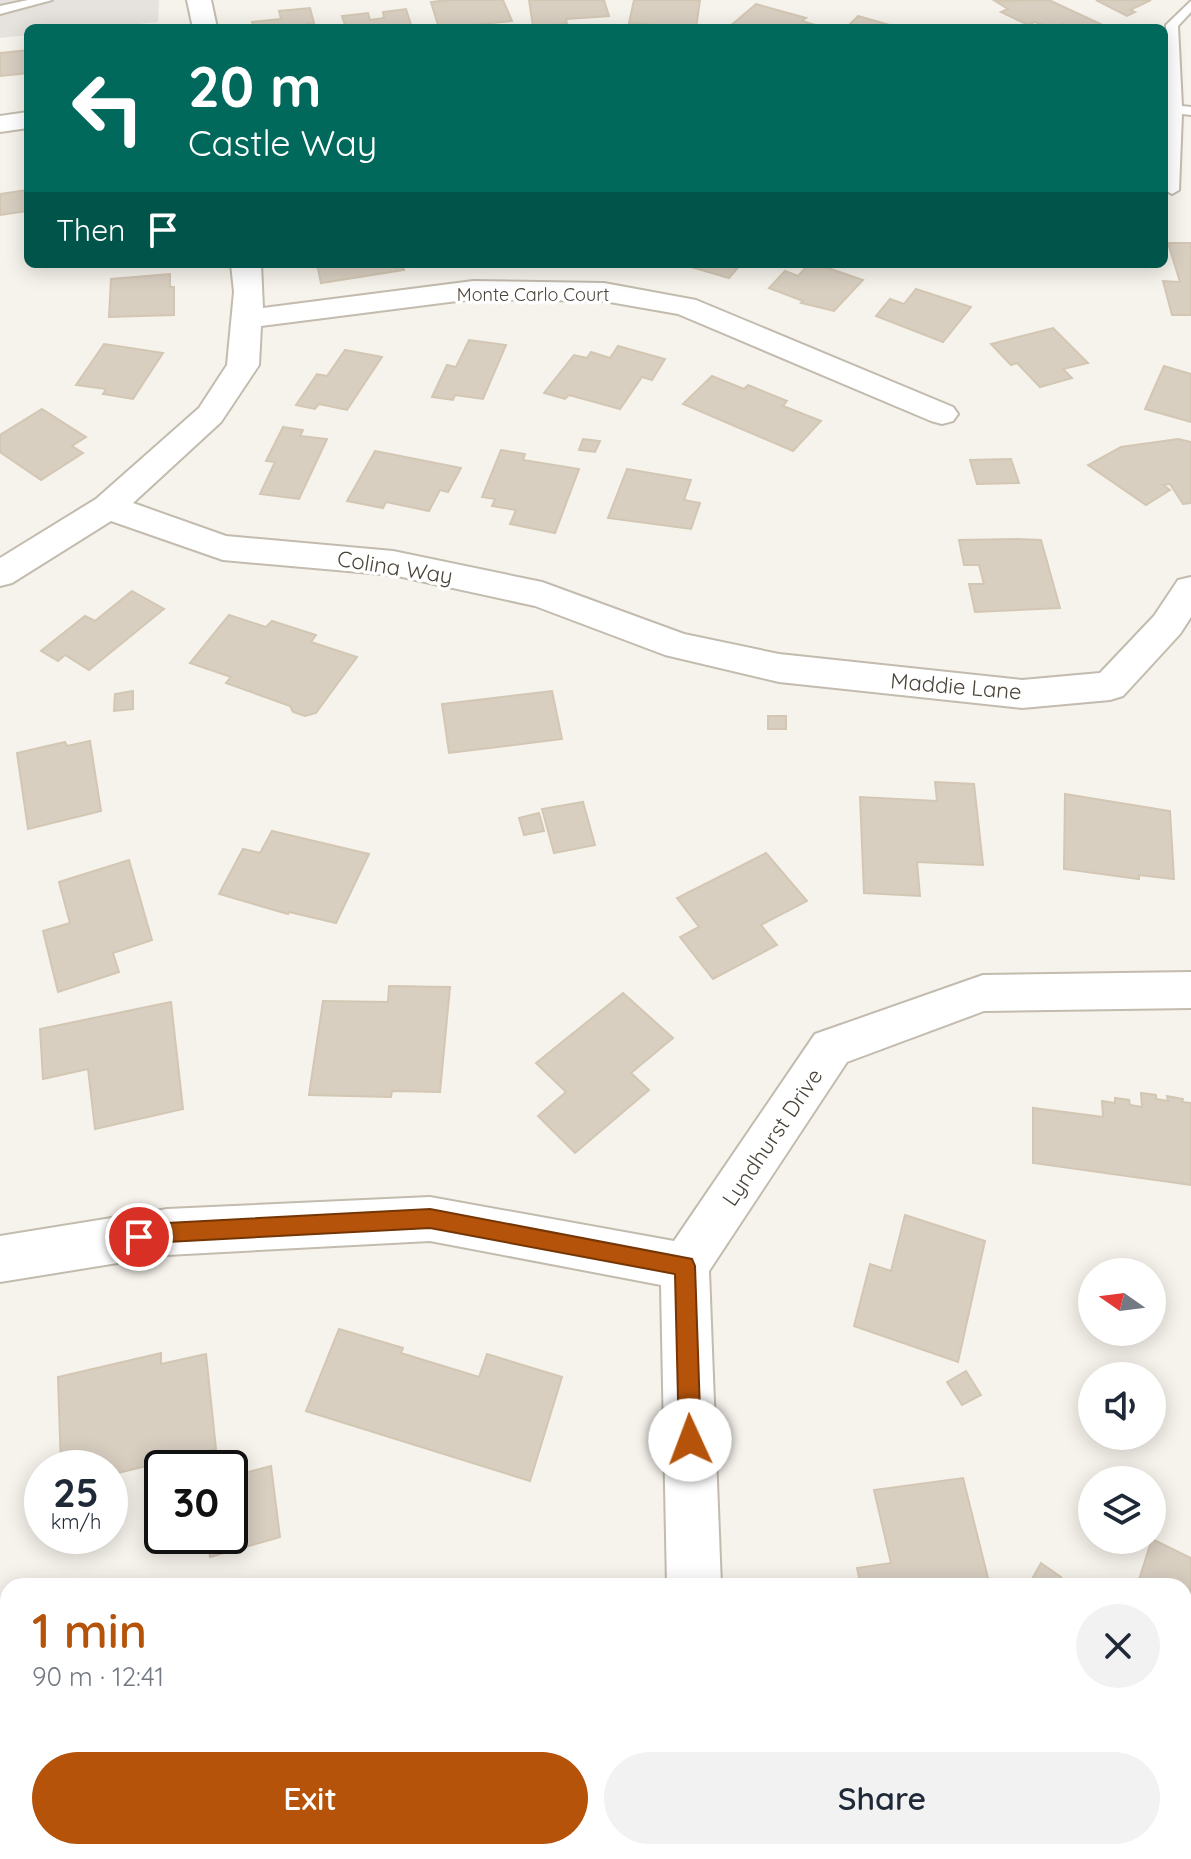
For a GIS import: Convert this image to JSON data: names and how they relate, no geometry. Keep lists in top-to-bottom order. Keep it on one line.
{"streets":{"street":["Monte Carlo Court","Colina Way","Maddie Lane","Lyndhurst Drive"]},"crossings":[["Colina Way","Maddie Lane"]],"north":"left","page":{"turn":["20 m","Castle Way"],"then":"Then","speed":"25 km/h","limit":"30","heading":["1 min","90 m · 12:41"],"buttons":["Exit","Share"]}}
